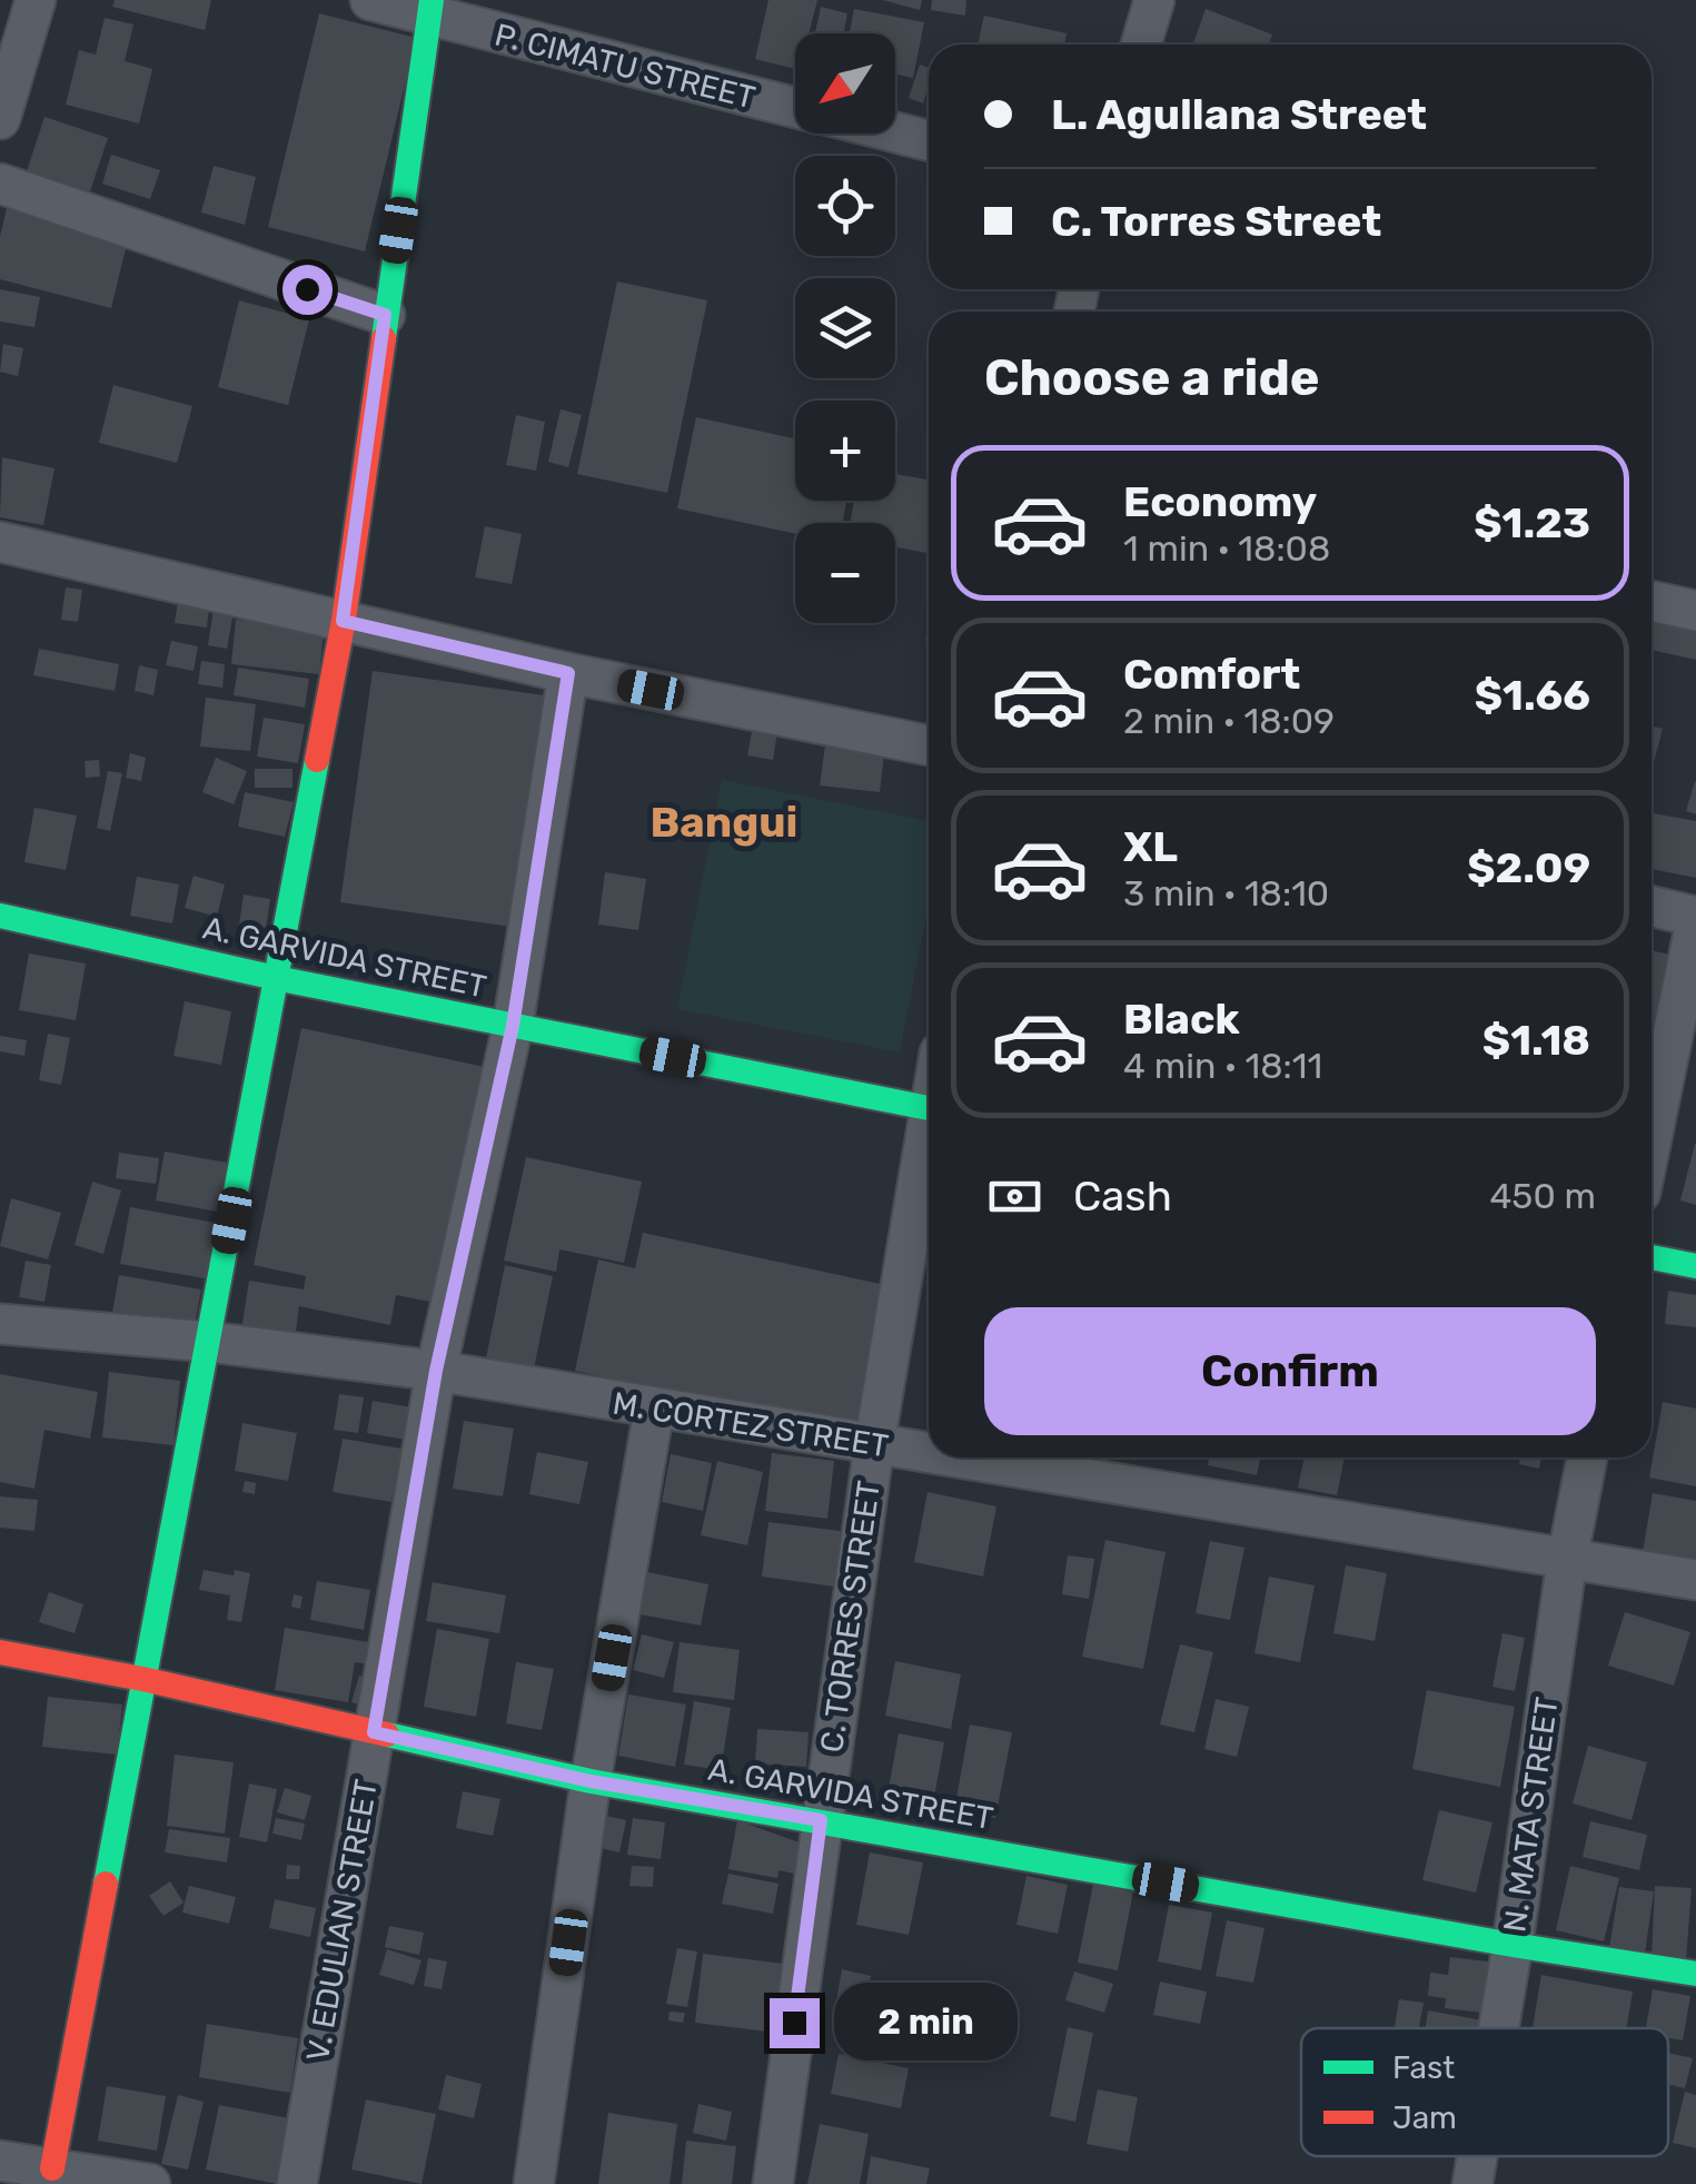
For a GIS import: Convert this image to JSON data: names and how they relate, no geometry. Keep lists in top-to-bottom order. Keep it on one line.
{"streets":{"street":["P. CIMATU STREET","A. GARVIDA STREET","M. CORTEZ STREET","C. TORRES STREET","N. MATA STREET","V. EDULIAN STREET"]},"crossings":[["A. GARVIDA STREET","C. TORRES STREET"],["A. GARVIDA STREET","N. MATA STREET"],["A. GARVIDA STREET","V. EDULIAN STREET"],["M. CORTEZ STREET","C. TORRES STREET"],["M. CORTEZ STREET","N. MATA STREET"],["M. CORTEZ STREET","V. EDULIAN STREET"]],"districts":["Bangui"],"legend":["Fast","Jam"],"north":"bottom left","page":{"map_buttons":["+","−"],"banner":["L. Agullana Street","C. Torres Street"],"heading":"Choose a ride","list":[{"name":"Economy","note":"1 min · 18:08","value":"$1.23"},{"name":"Comfort","note":"2 min · 18:09","value":"$1.66"},{"name":"XL","note":"3 min · 18:10","value":"$2.09"},{"name":"Black","note":"4 min · 18:11","value":"$1.18"}],"pay":["Cash","450 m"],"buttons":"Confirm","bubble":"2 min"}}
